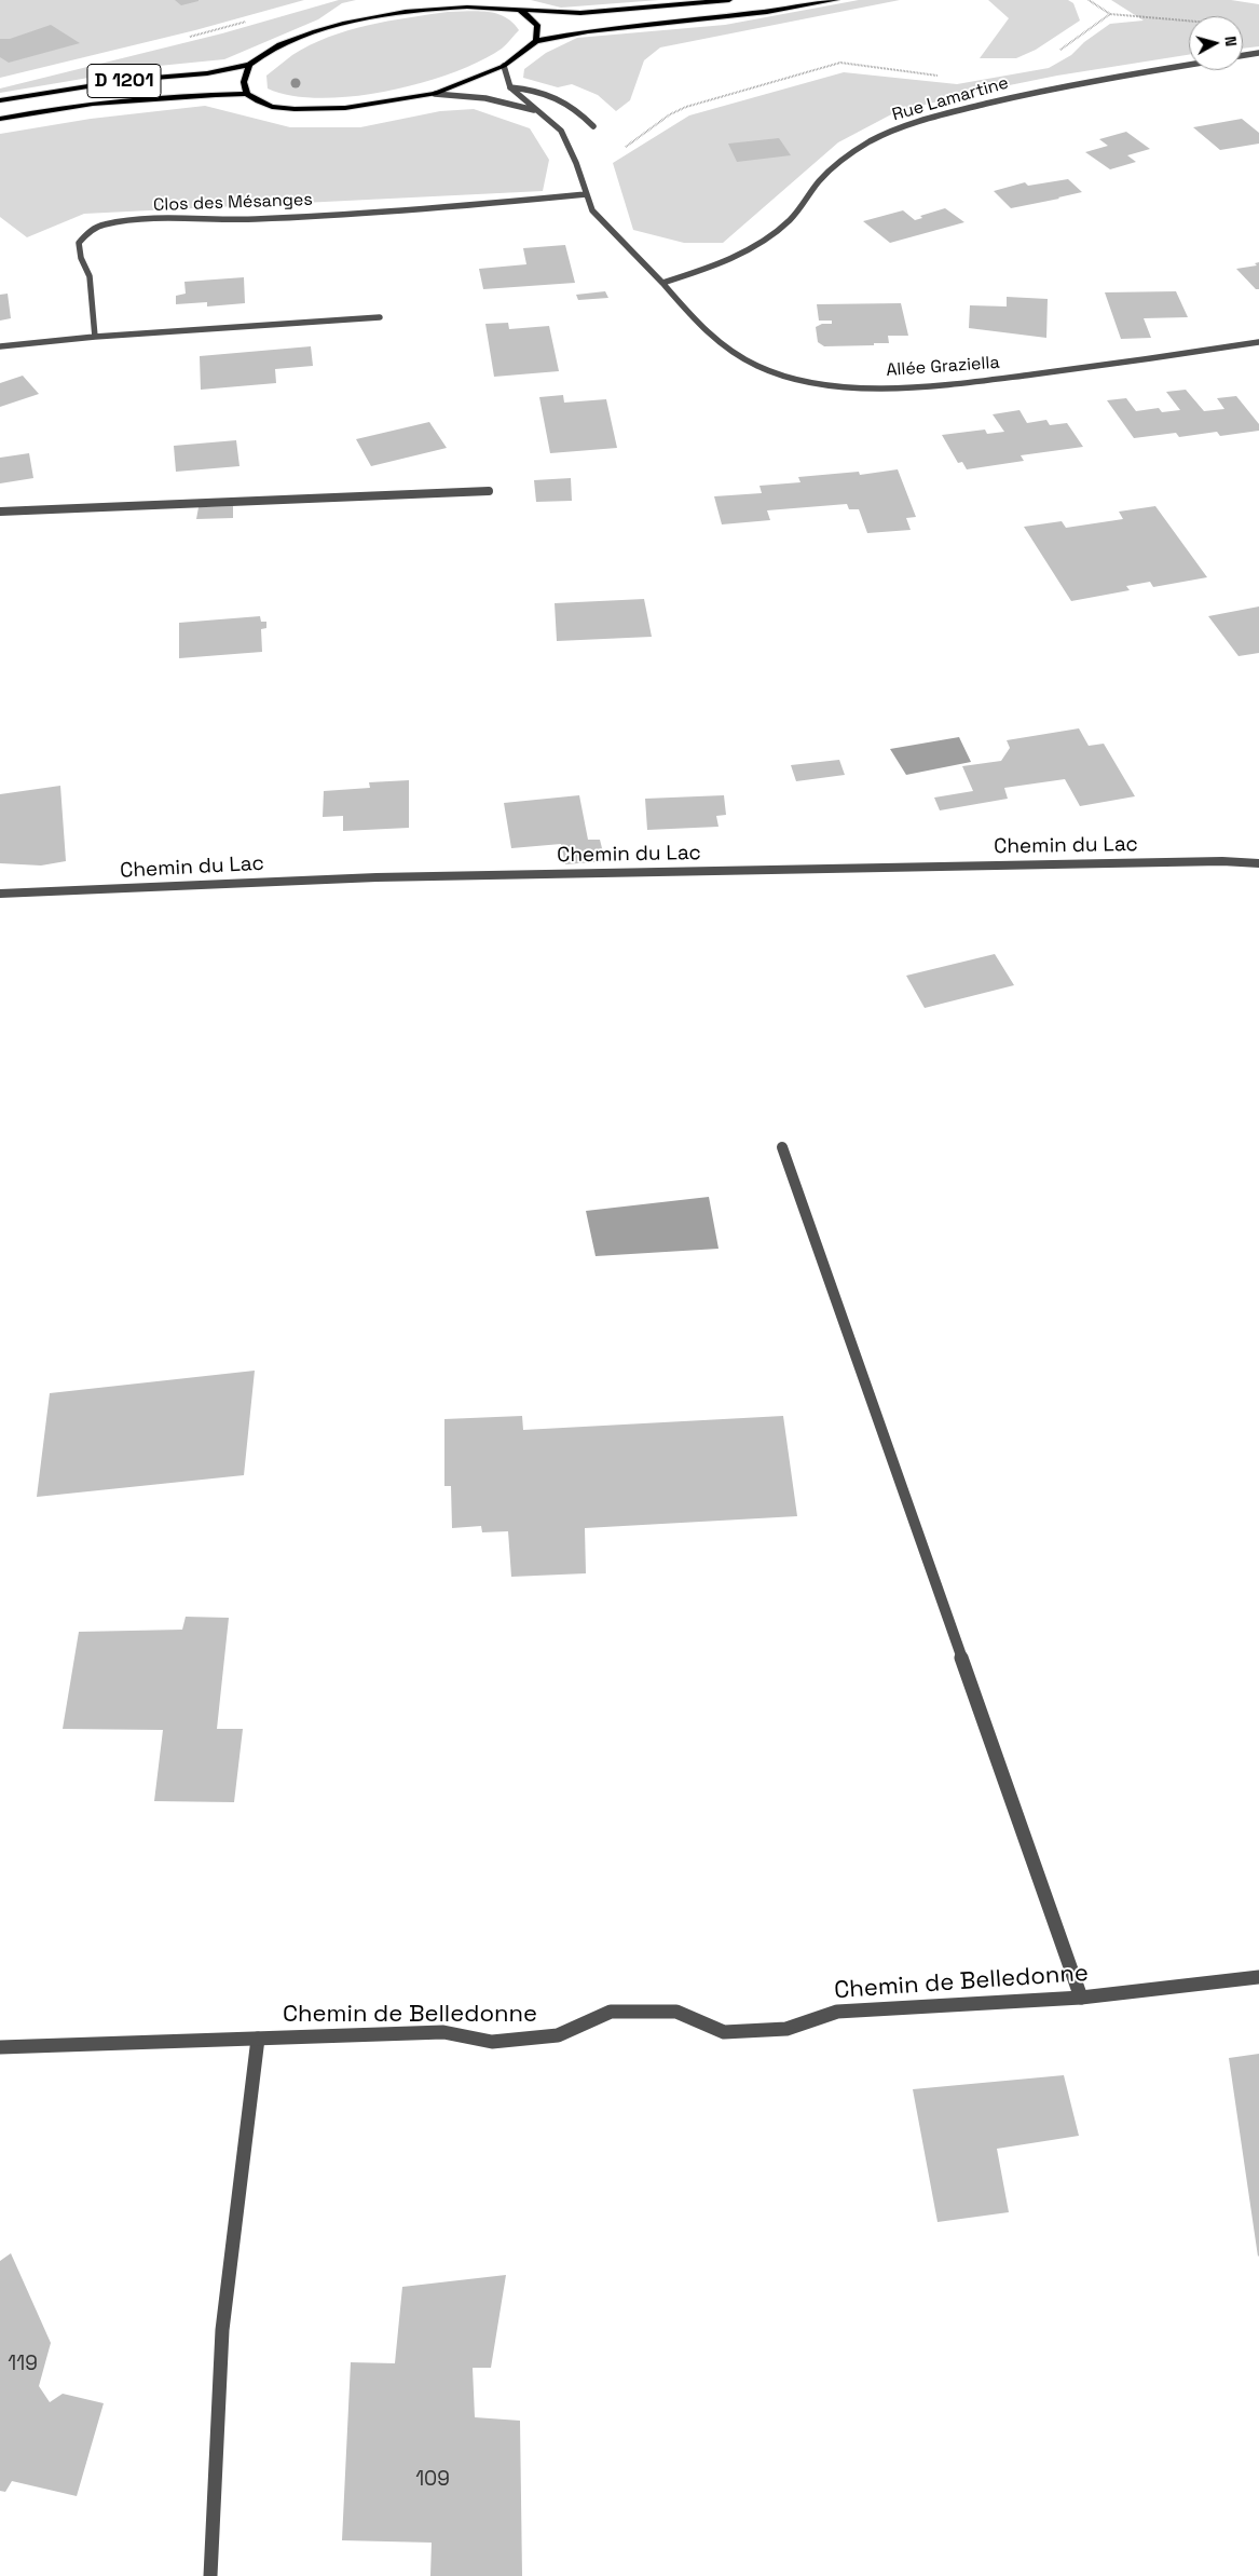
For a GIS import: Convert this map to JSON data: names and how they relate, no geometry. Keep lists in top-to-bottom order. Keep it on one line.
{"streets":{"main road":["D 1201"],"street":["Rue Lamartine","Clos des Mésanges","Allée Graziella","Chemin du Lac","Chemin de Belledonne"]},"crossings":[["Rue Lamartine","Allée Graziella"]],"house_numbers":["119","109"],"north":"right"}
